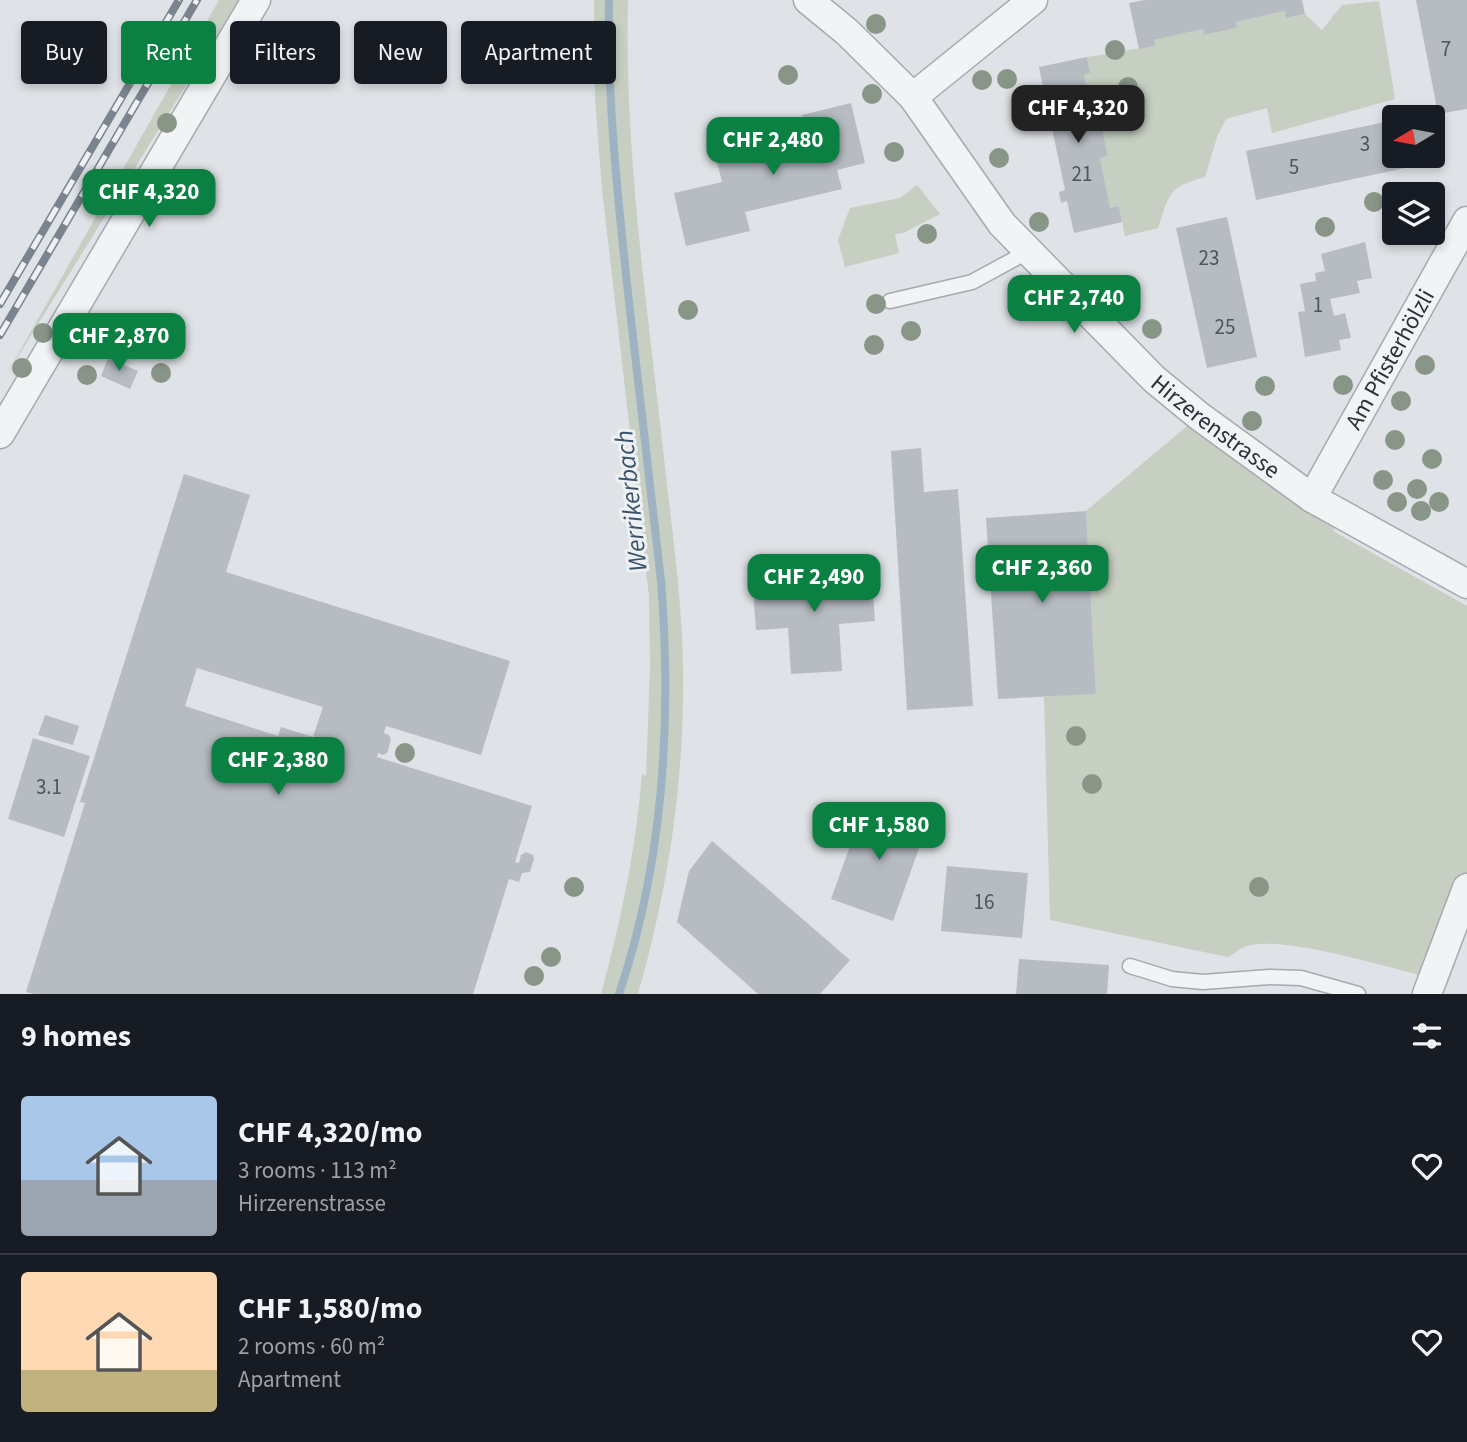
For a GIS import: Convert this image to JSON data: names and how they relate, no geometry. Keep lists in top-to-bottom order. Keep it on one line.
{"streets":{"street":["Am Pfisterhölzli","Hirzerenstrasse"]},"crossings":[["Am Pfisterhölzli","Hirzerenstrasse"]],"water":["Werrikerbach"],"house_numbers":["7","3","5","21","23","1","25","3.1","16"],"north":"left","page":{"chip":["Buy","Rent","Filters","New","Apartment"],"price":["CHF 4,320","CHF 2,480","CHF 4,320","CHF 2,740","CHF 2,870","CHF 2,360","CHF 2,490","CHF 2,380","CHF 1,580"],"heading":"9 homes","list":[{"name":"CHF 4,320/mo","note":"3 rooms · 113 m² · Hirzerenstrasse"},{"name":"CHF 1,580/mo","note":"2 rooms · 60 m² · Apartment"}]}}
